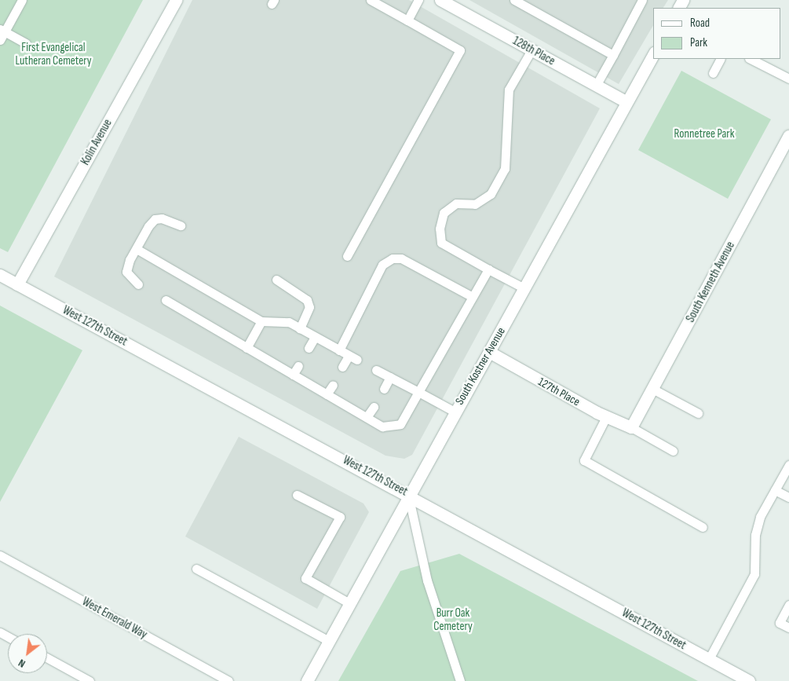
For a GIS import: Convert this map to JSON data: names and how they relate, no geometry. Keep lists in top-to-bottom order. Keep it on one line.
{"streets":{"street":["128th Place","Kolin Avenue","South Kenneth Avenue","West 127th Street","South Kostner Avenue","127th Place"],"lane":["West Emerald Way"]},"crossings":[["128th Place","South Kostner Avenue"],["Kolin Avenue","West 127th Street"],["South Kenneth Avenue","127th Place"],["West 127th Street","South Kostner Avenue"],["South Kostner Avenue","127th Place"]],"parks":["First Evangelical Lutheran Cemetery","Ronnetree Park","Burr Oak Cemetery"],"legend":["Road","Park"],"north":"bottom left"}
